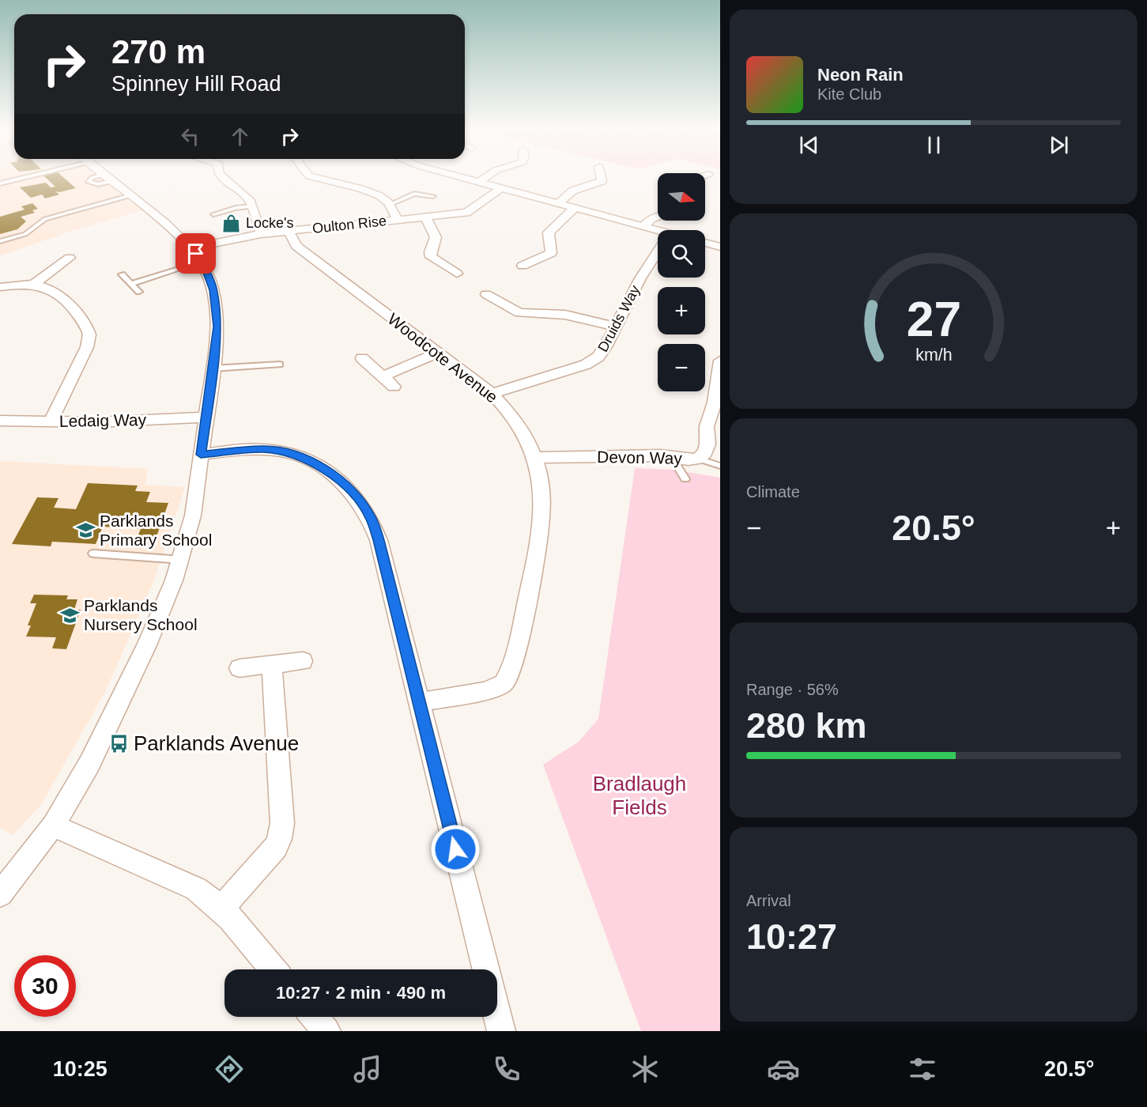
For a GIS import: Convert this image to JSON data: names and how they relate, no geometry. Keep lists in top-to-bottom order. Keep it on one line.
{"streets":{"street":["Oulton Rise","Druids Way","Woodcote Avenue","Ledaig Way","Devon Way"]},"crossings":[["Oulton Rise","Woodcote Avenue"],["Druids Way","Woodcote Avenue"],["Woodcote Avenue","Devon Way"]],"parks":["Bradlaugh Fields"],"places":{"shop":["Locke's"],"school or university":["Parklands Primary School","Parklands Nursery School"],"bus stop":["Parklands Avenue"]},"north":"right","page":{"turn":["270 m","Spinney Hill Road"],"song":["Neon Rain","Kite Club"],"map_buttons":["+","−"],"tile":["Climate",["Range · 56%","280 km"],["Arrival","10:27"]],"heat":["−","20.5°","+"],"limit":"30","trip":"10:27 · 2 min · 490 m","tabs":["10:25","20.5°"],"gauge":["27","km/h"]}}
